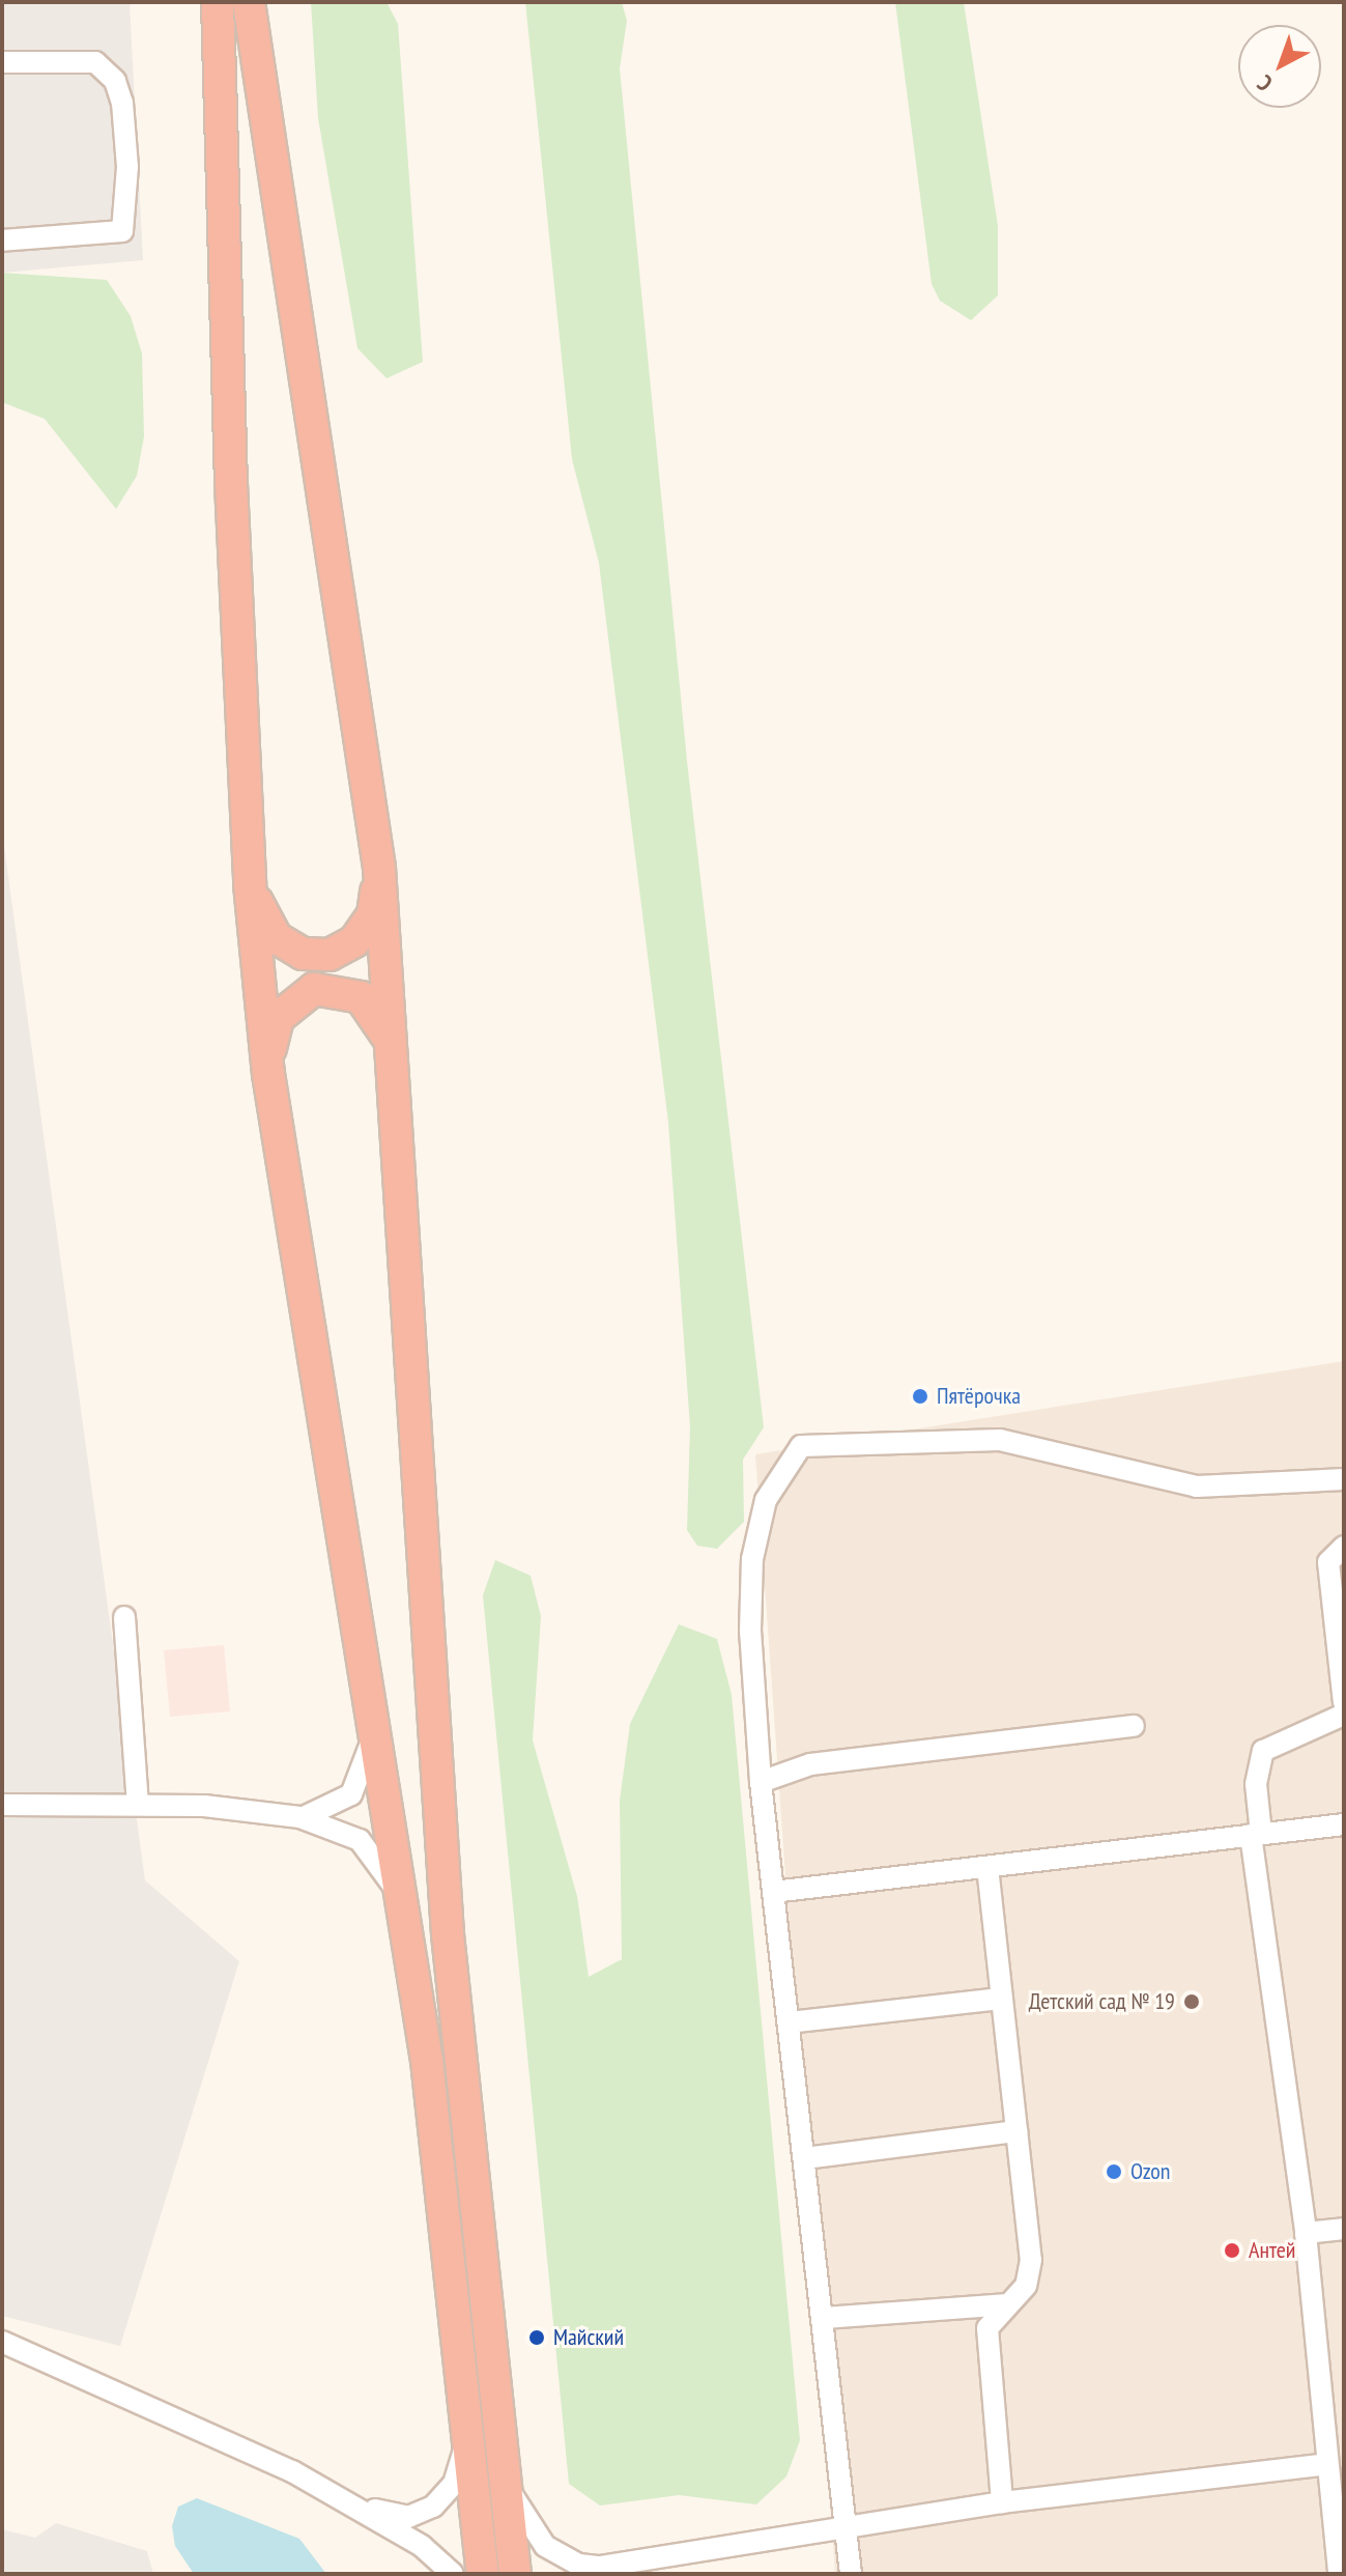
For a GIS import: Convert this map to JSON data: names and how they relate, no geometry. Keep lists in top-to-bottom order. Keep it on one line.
{"places":["Пятёрочка","Детский сад № 19","Ozon","Антей","Майский"],"north":"bottom left"}
